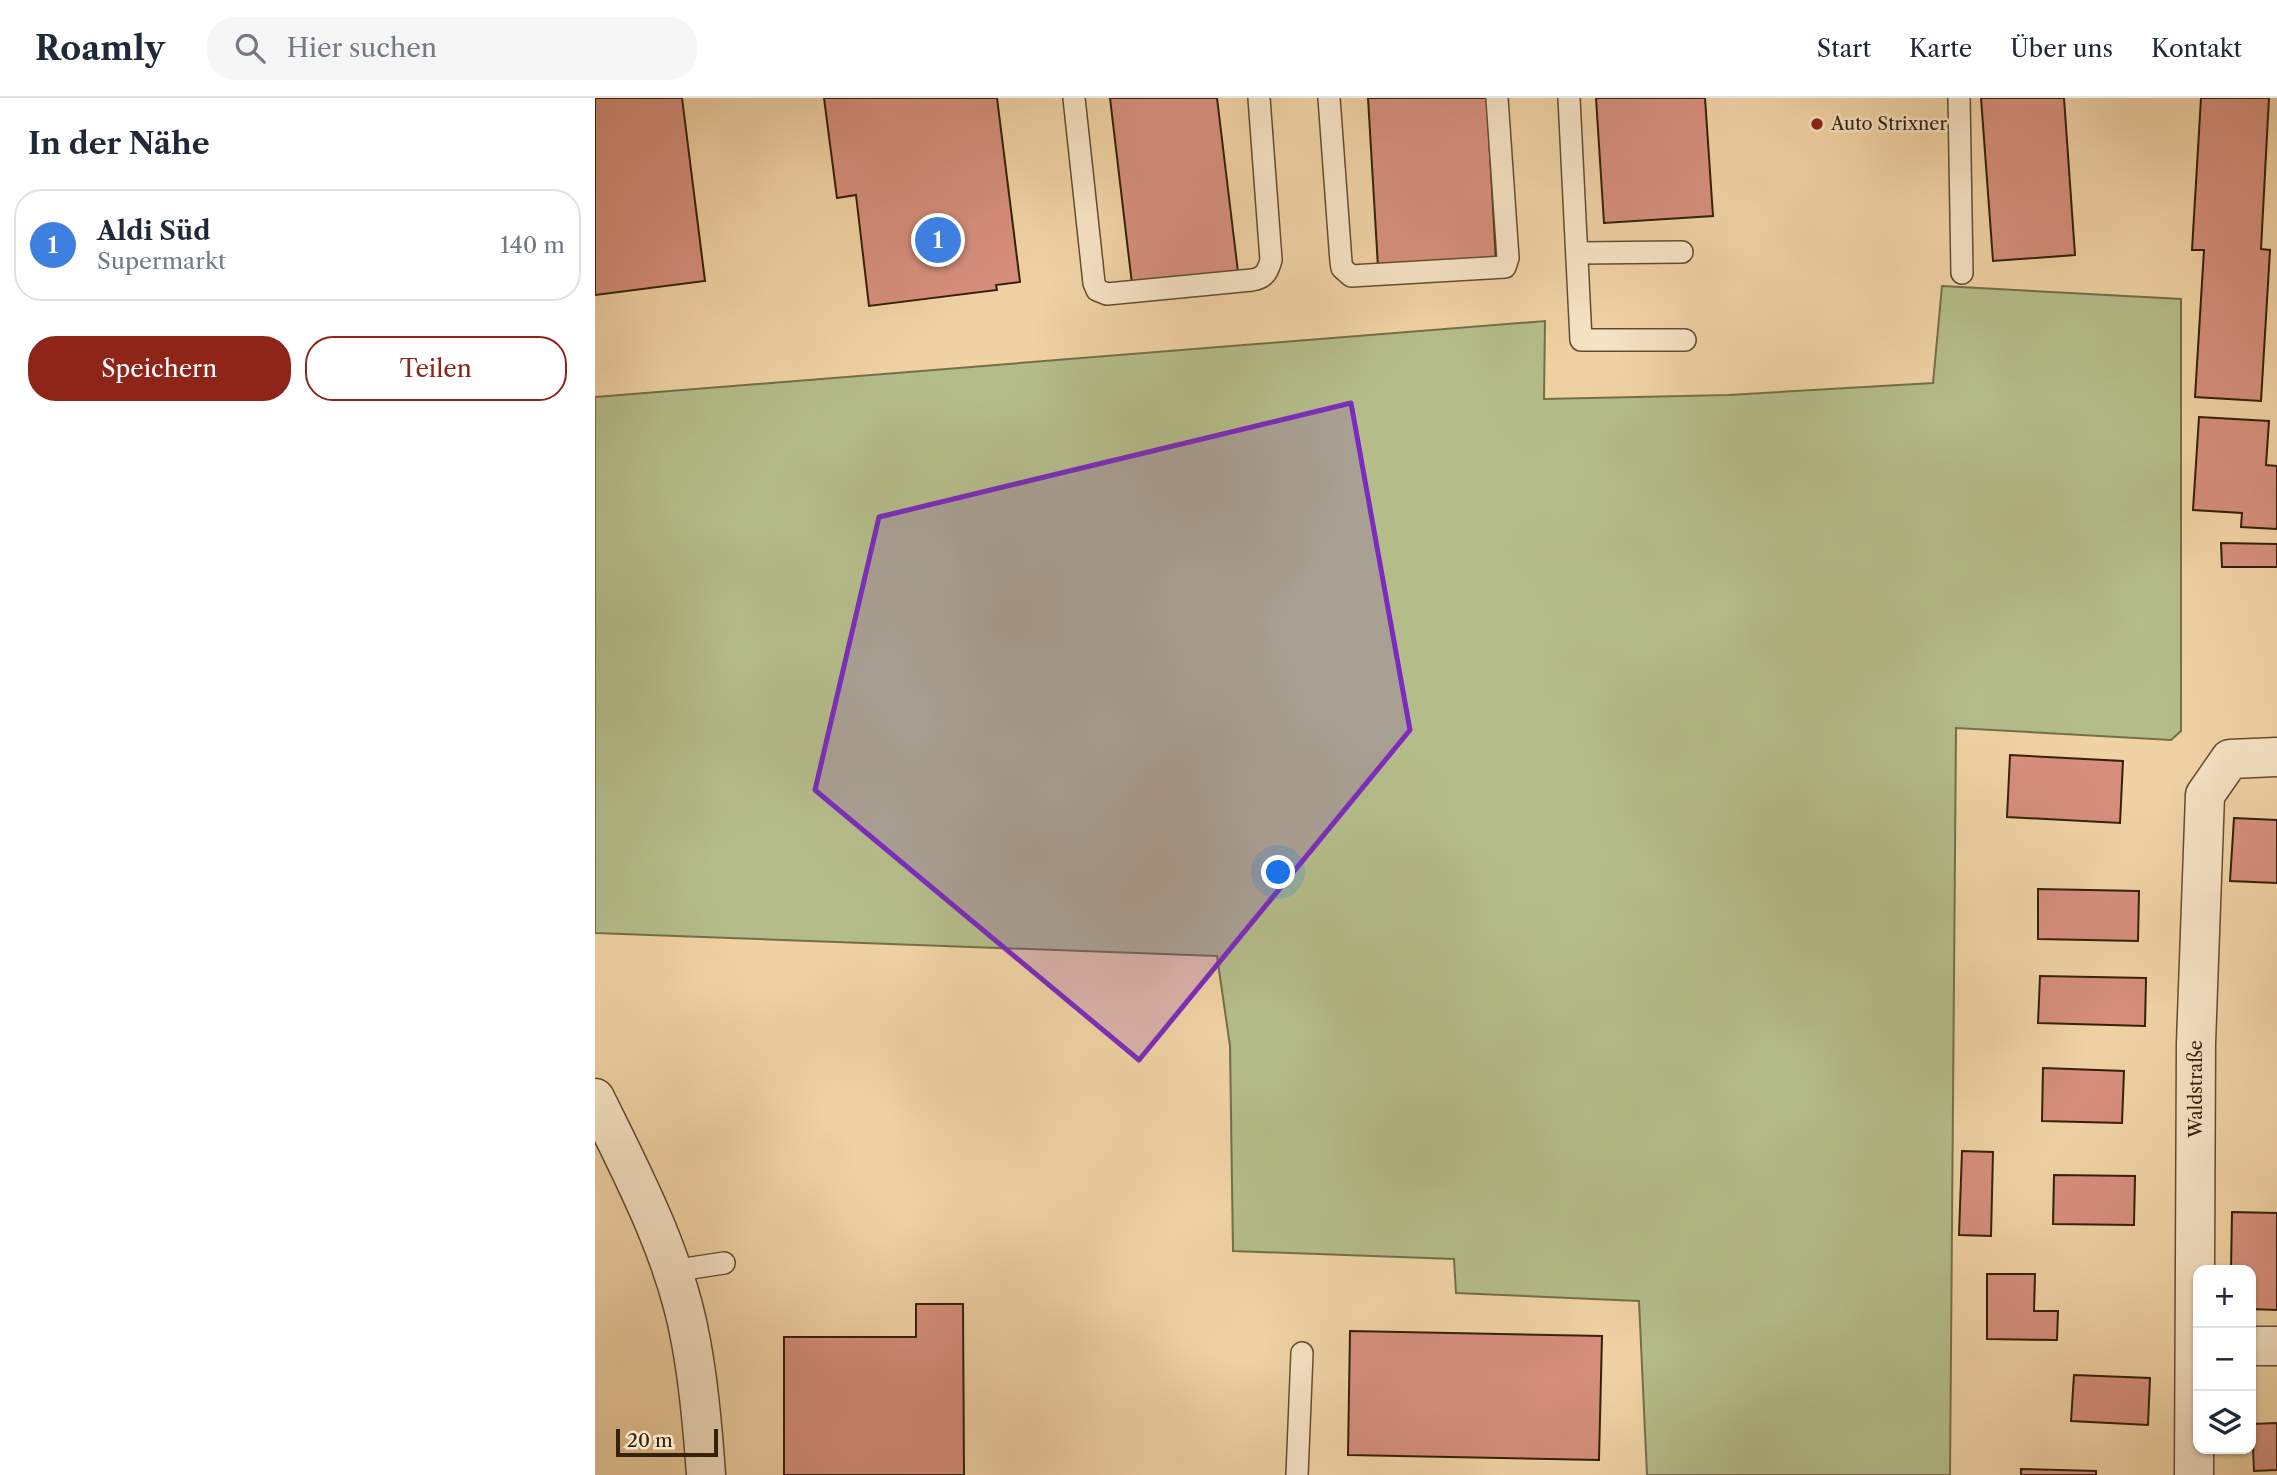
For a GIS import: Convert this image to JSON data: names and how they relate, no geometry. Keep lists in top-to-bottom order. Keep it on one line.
{"streets":{"street":["Waldstraße"]},"places":["Auto Strixner"],"scale_bar":"20 m","page":{"header":"Roamly","search":"Hier suchen","nav":["Start","Karte","Über uns","Kontakt"],"heading":"In der Nähe","list":[{"mark":"1","name":"Aldi Süd","note":"Supermarkt","value":"140 m"}],"pins":"1","buttons":["Speichern","Teilen"],"map_buttons":["+","−"],"scale":"20 m"}}
